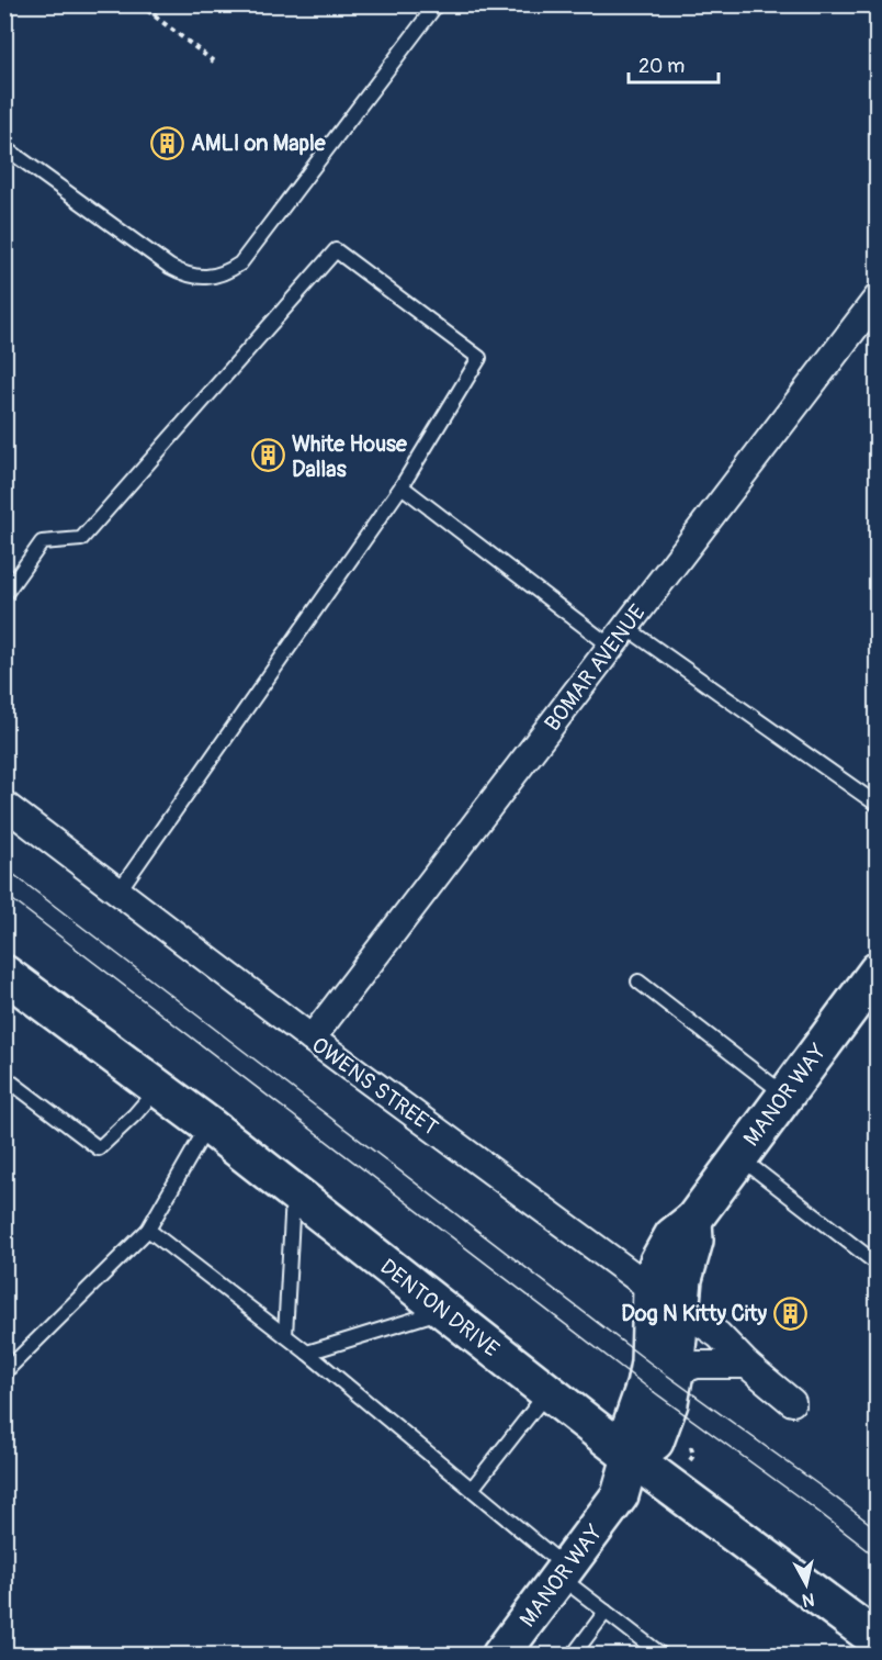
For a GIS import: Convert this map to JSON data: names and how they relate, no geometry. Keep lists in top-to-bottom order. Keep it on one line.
{"streets":{"main road":["MANOR WAY","DENTON DRIVE"],"street":["BOMAR AVENUE","OWENS STREET"]},"crossings":[["BOMAR AVENUE","OWENS STREET"],["OWENS STREET","MANOR WAY"],["MANOR WAY","DENTON DRIVE"]],"places":{"building":["AMLI on Maple","White House Dallas","Dog N Kitty City"]},"scale_bar":"20 m","north":"bottom"}
